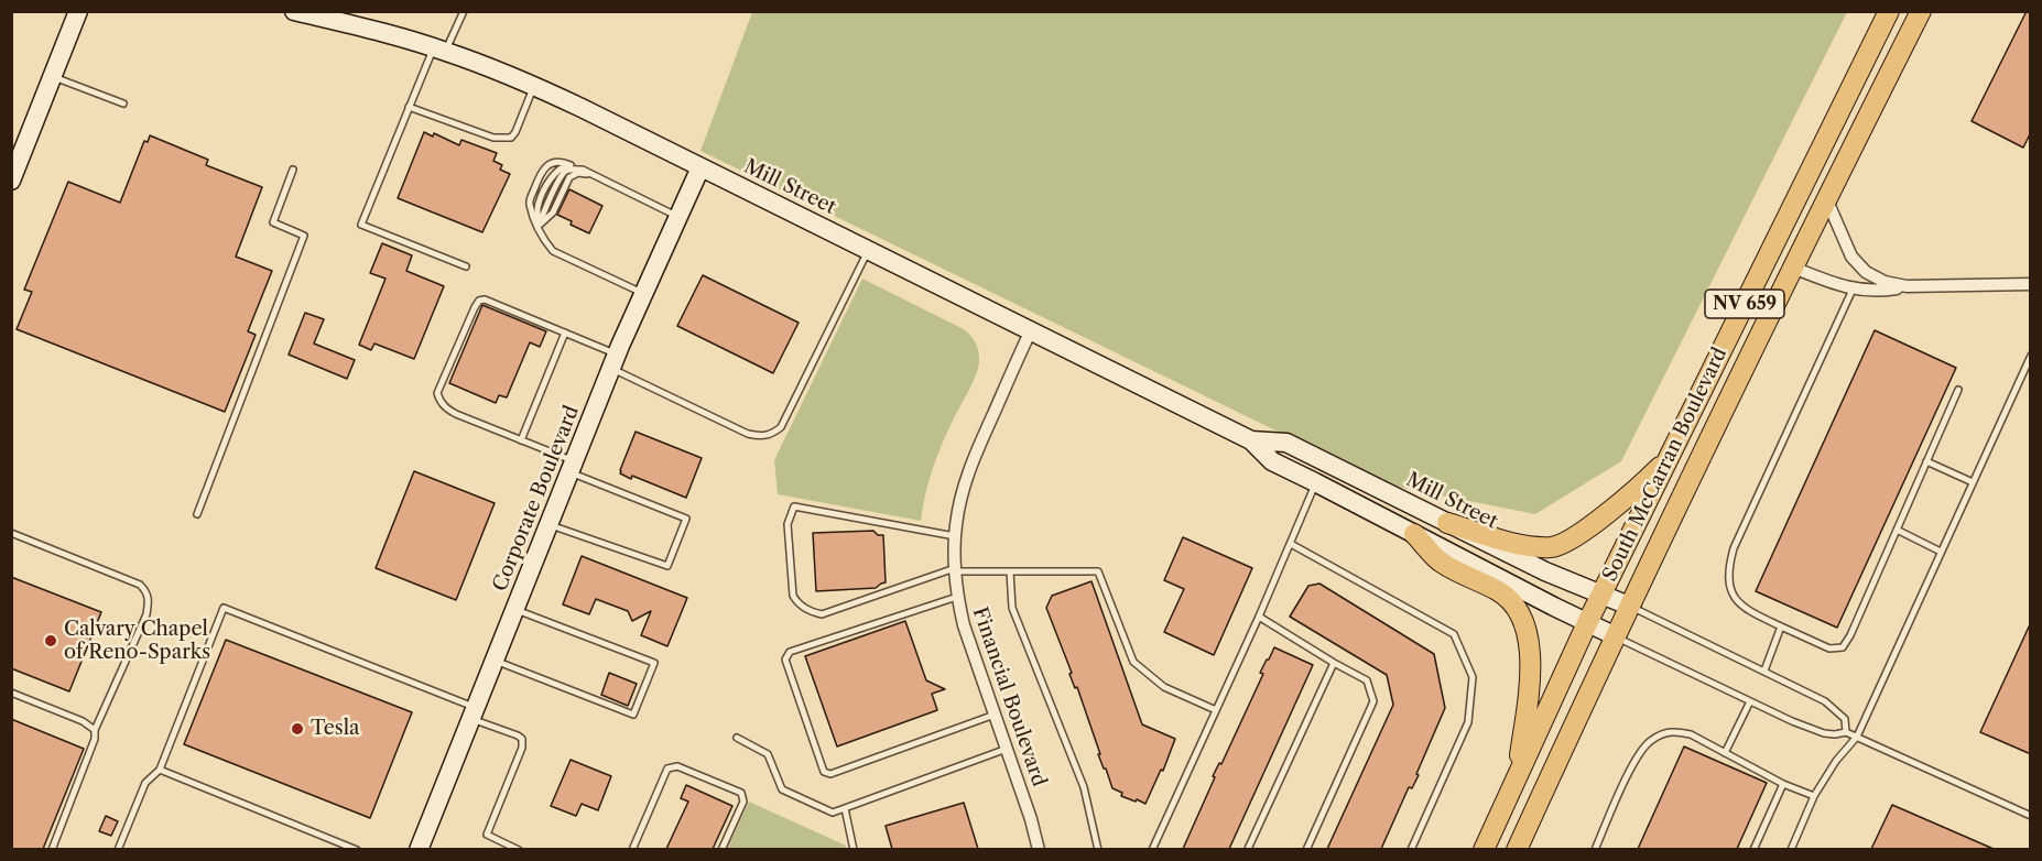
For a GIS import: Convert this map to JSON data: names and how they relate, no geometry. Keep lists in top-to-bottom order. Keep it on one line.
{"streets":{"main road":["Mill Street","NV 659","South McCarran Boulevard","Corporate Boulevard"],"street":["Financial Boulevard"]},"crossings":[["Mill Street","South McCarran Boulevard"],["Mill Street","Corporate Boulevard"],["Mill Street","Financial Boulevard"]],"places":["Calvary Chapel of Reno-Sparks","Tesla"]}
